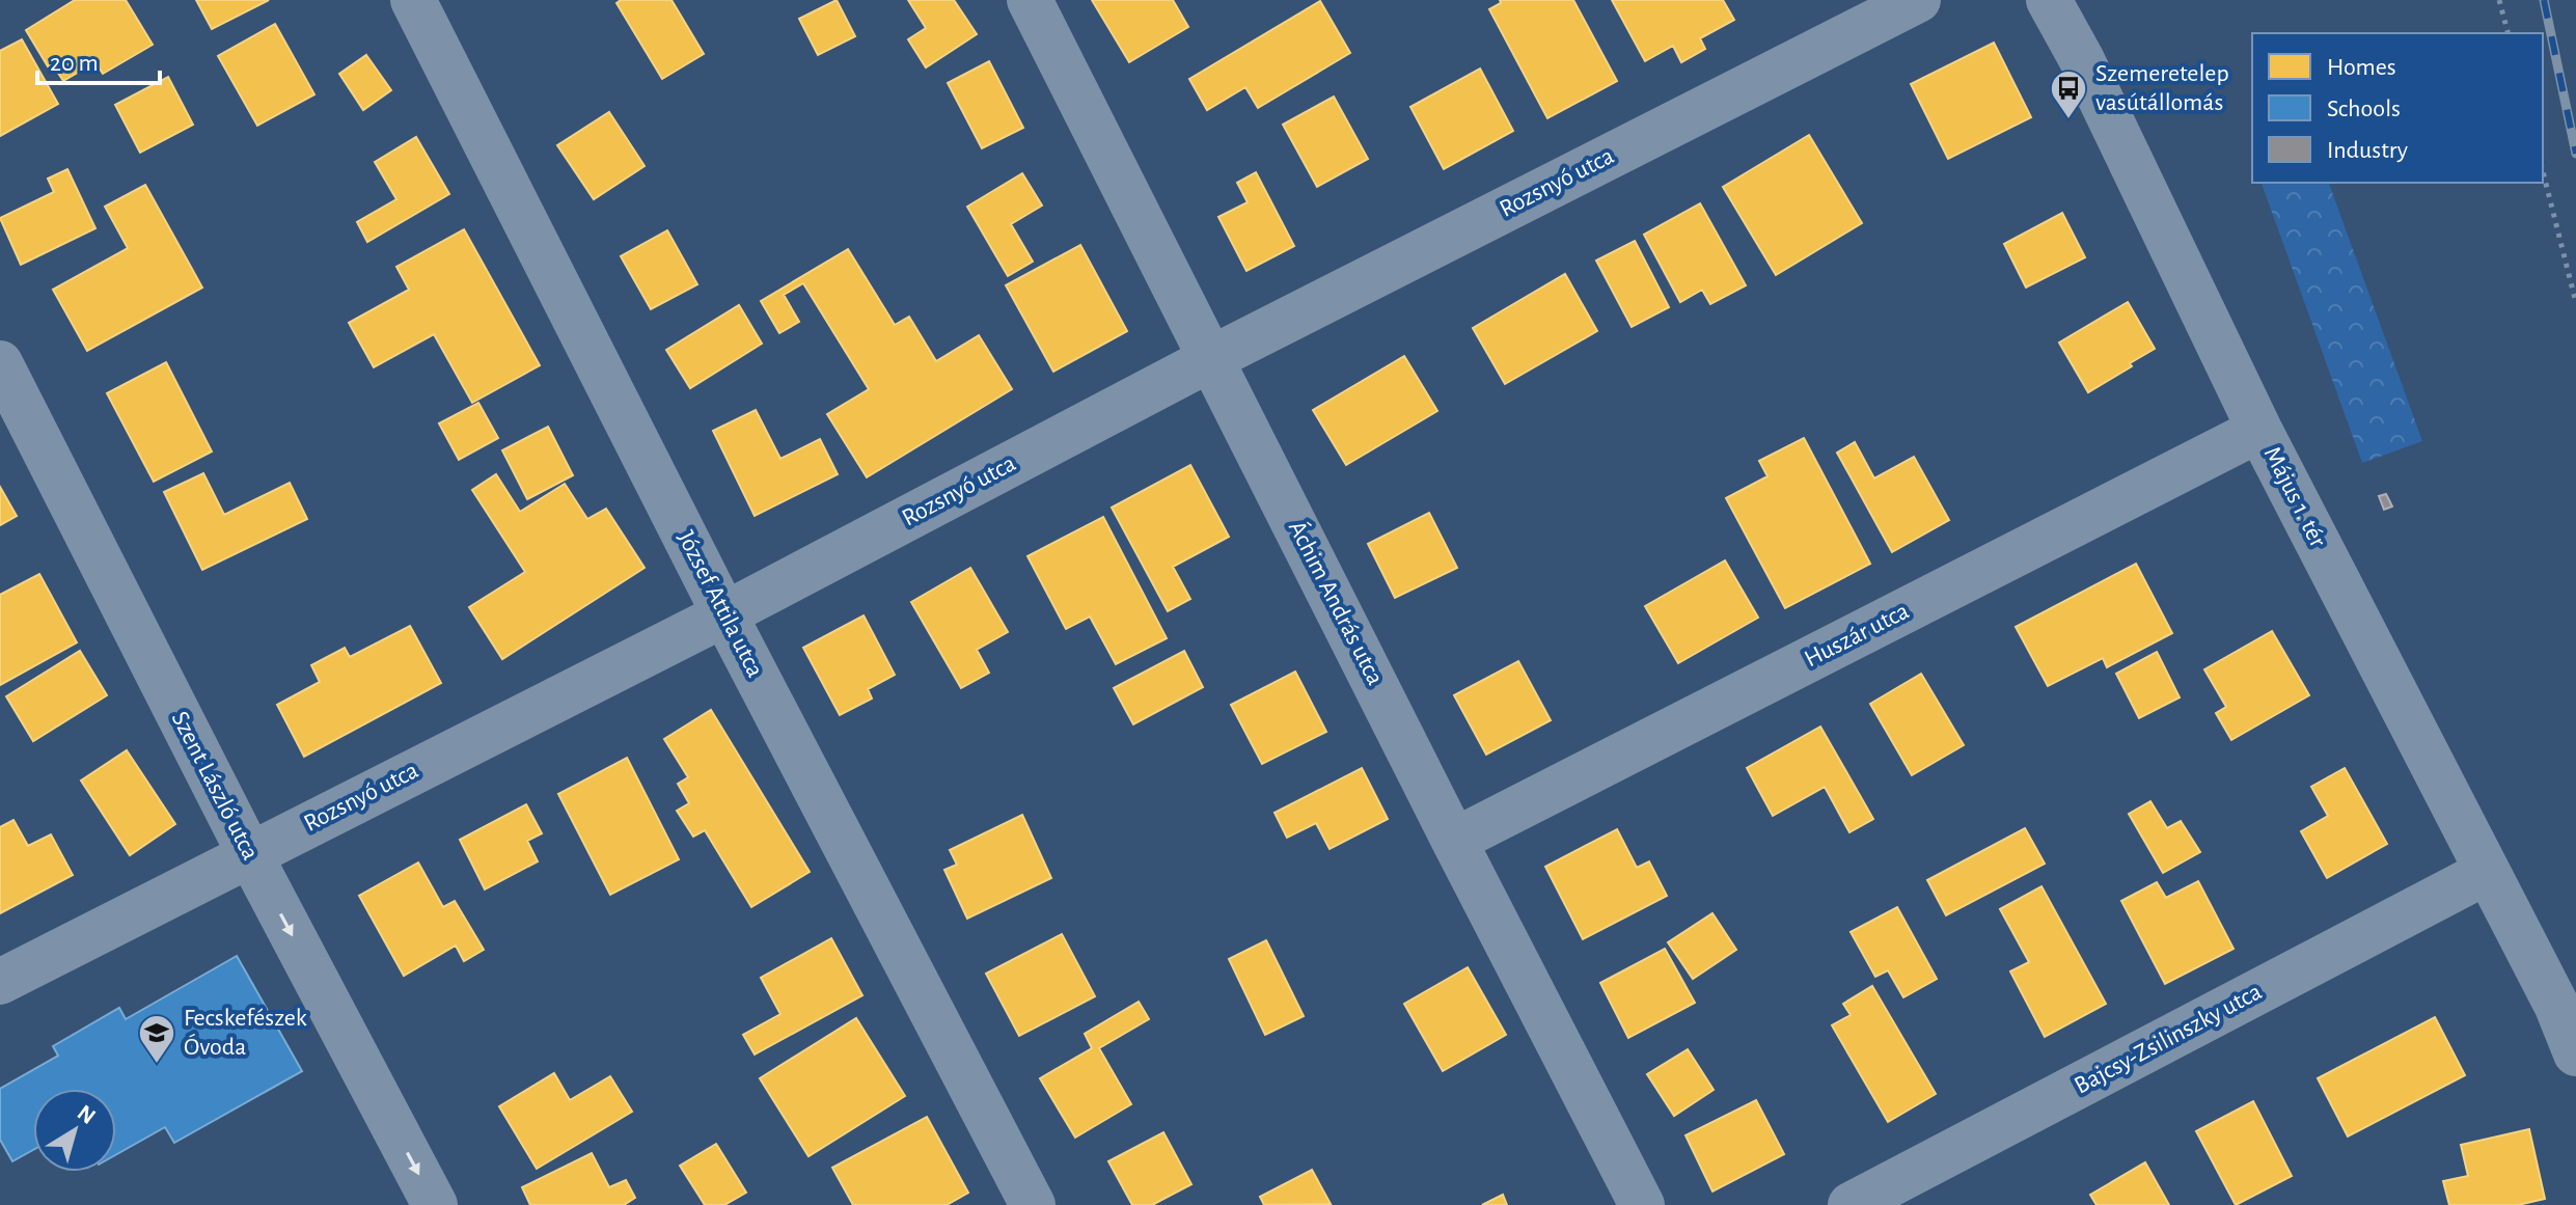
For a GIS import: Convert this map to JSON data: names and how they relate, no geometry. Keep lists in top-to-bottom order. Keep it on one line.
{"streets":{"street":["Rozsnyó utca","Május 1. tér","Áchim András utca","József Attila utca","Huszár utca","Szent László utca","Bajcsy-Zsilinszky utca"]},"crossings":[["Rozsnyó utca","Áchim András utca"],["Rozsnyó utca","József Attila utca"],["Rozsnyó utca","Szent László utca"],["Május 1. tér","Huszár utca"],["Május 1. tér","Bajcsy-Zsilinszky utca"],["Áchim András utca","Huszár utca"]],"one_way":["Szent László utca"],"places":{"bus stop":["Szemeretelep vasútállomás"],"school or university":["Fecskefészek Óvoda"]},"legend":["Homes","Schools","Industry"],"scale_bar":"20 m","north":"top right"}
